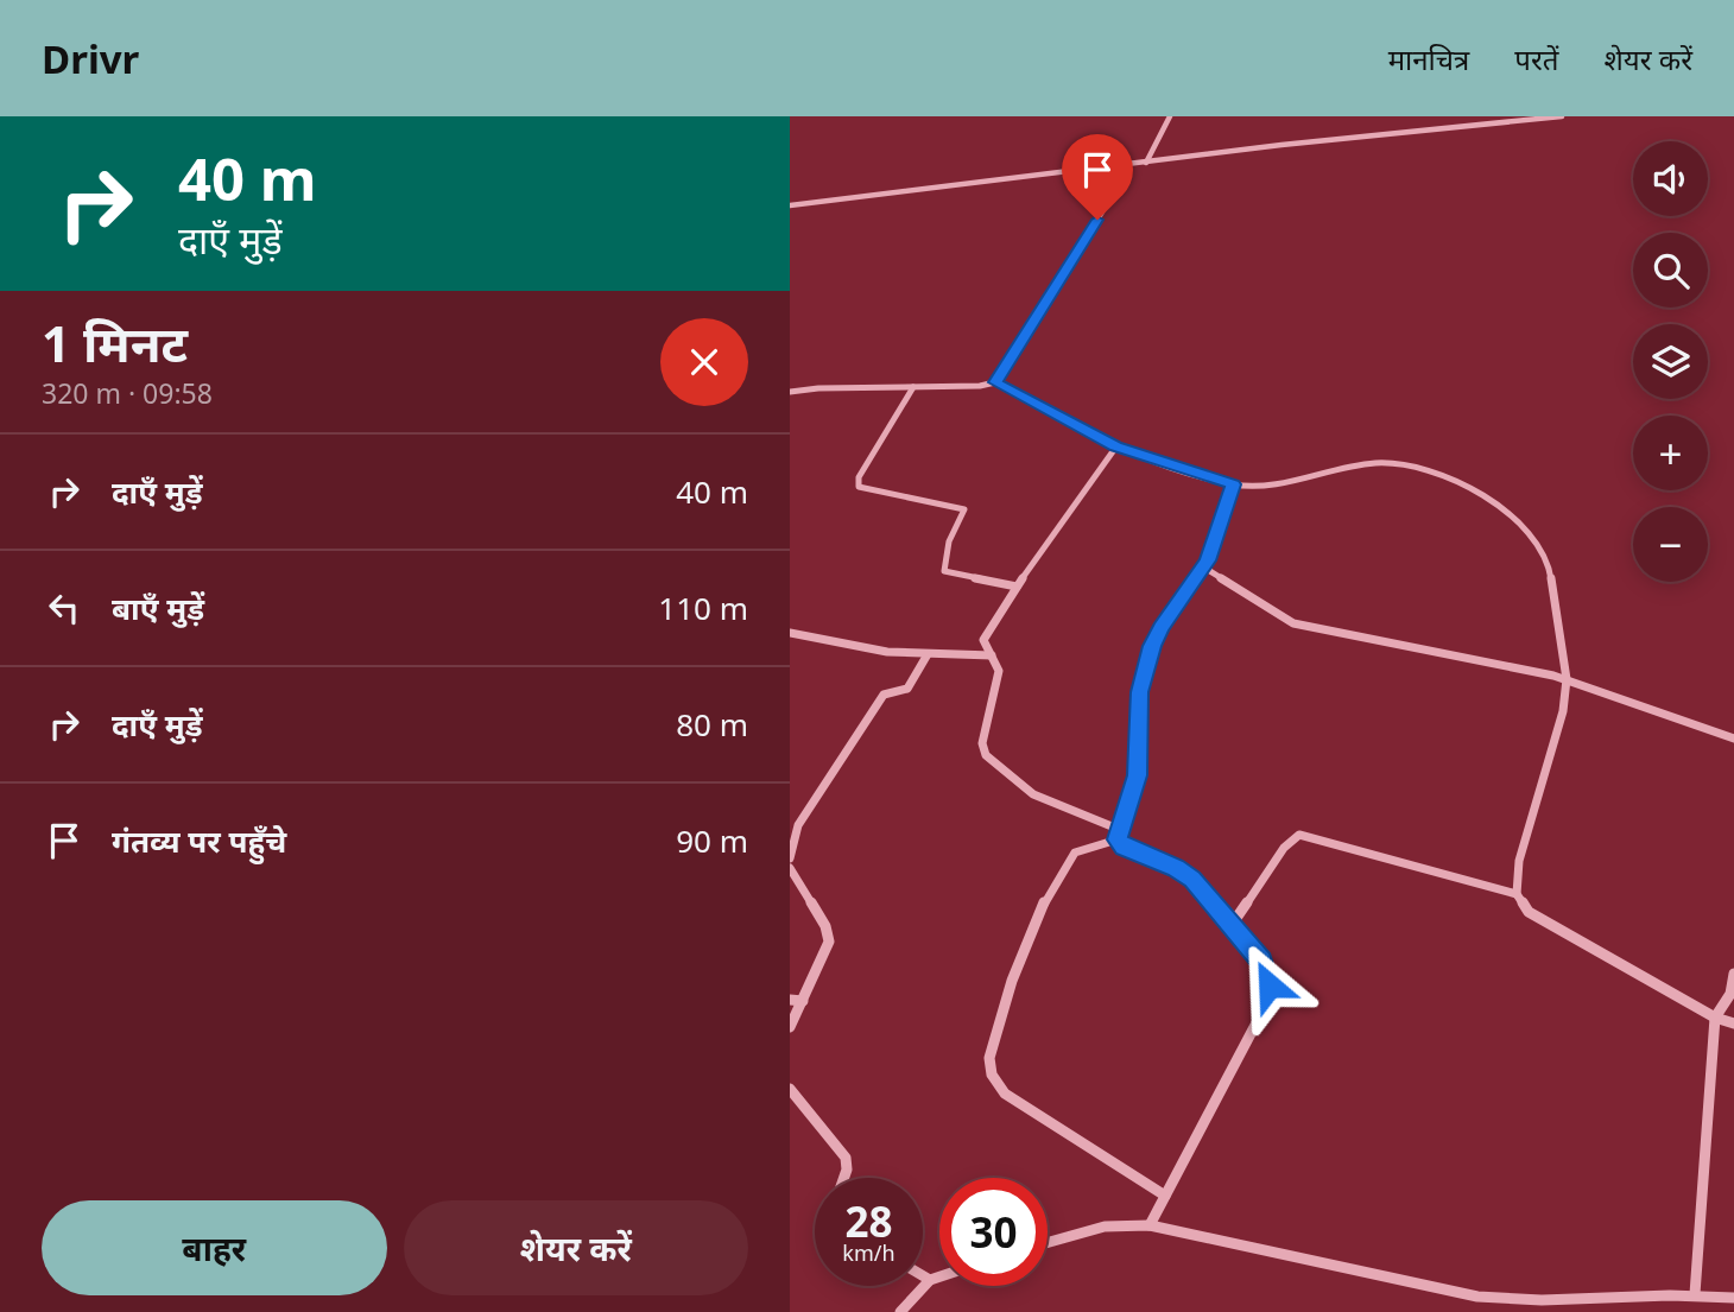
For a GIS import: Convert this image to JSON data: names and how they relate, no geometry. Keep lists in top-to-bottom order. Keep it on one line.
{"page":{"header":"Drivr","nav":["मानचित्र","परतें","शेयर करें"],"turn":["40 m","दाएँ मुड़ें"],"map_buttons":["+","−"],"heading":["1 मिनट","320 m · 09:58"],"list":[{"name":"दाएँ मुड़ें","value":"40 m"},{"name":"बाएँ मुड़ें","value":"110 m"},{"name":"दाएँ मुड़ें","value":"80 m"},{"name":"गंतव्य पर पहुँचे","value":"90 m"}],"speed":"28 km/h","limit":"30","buttons":["बाहर","शेयर करें"]}}
